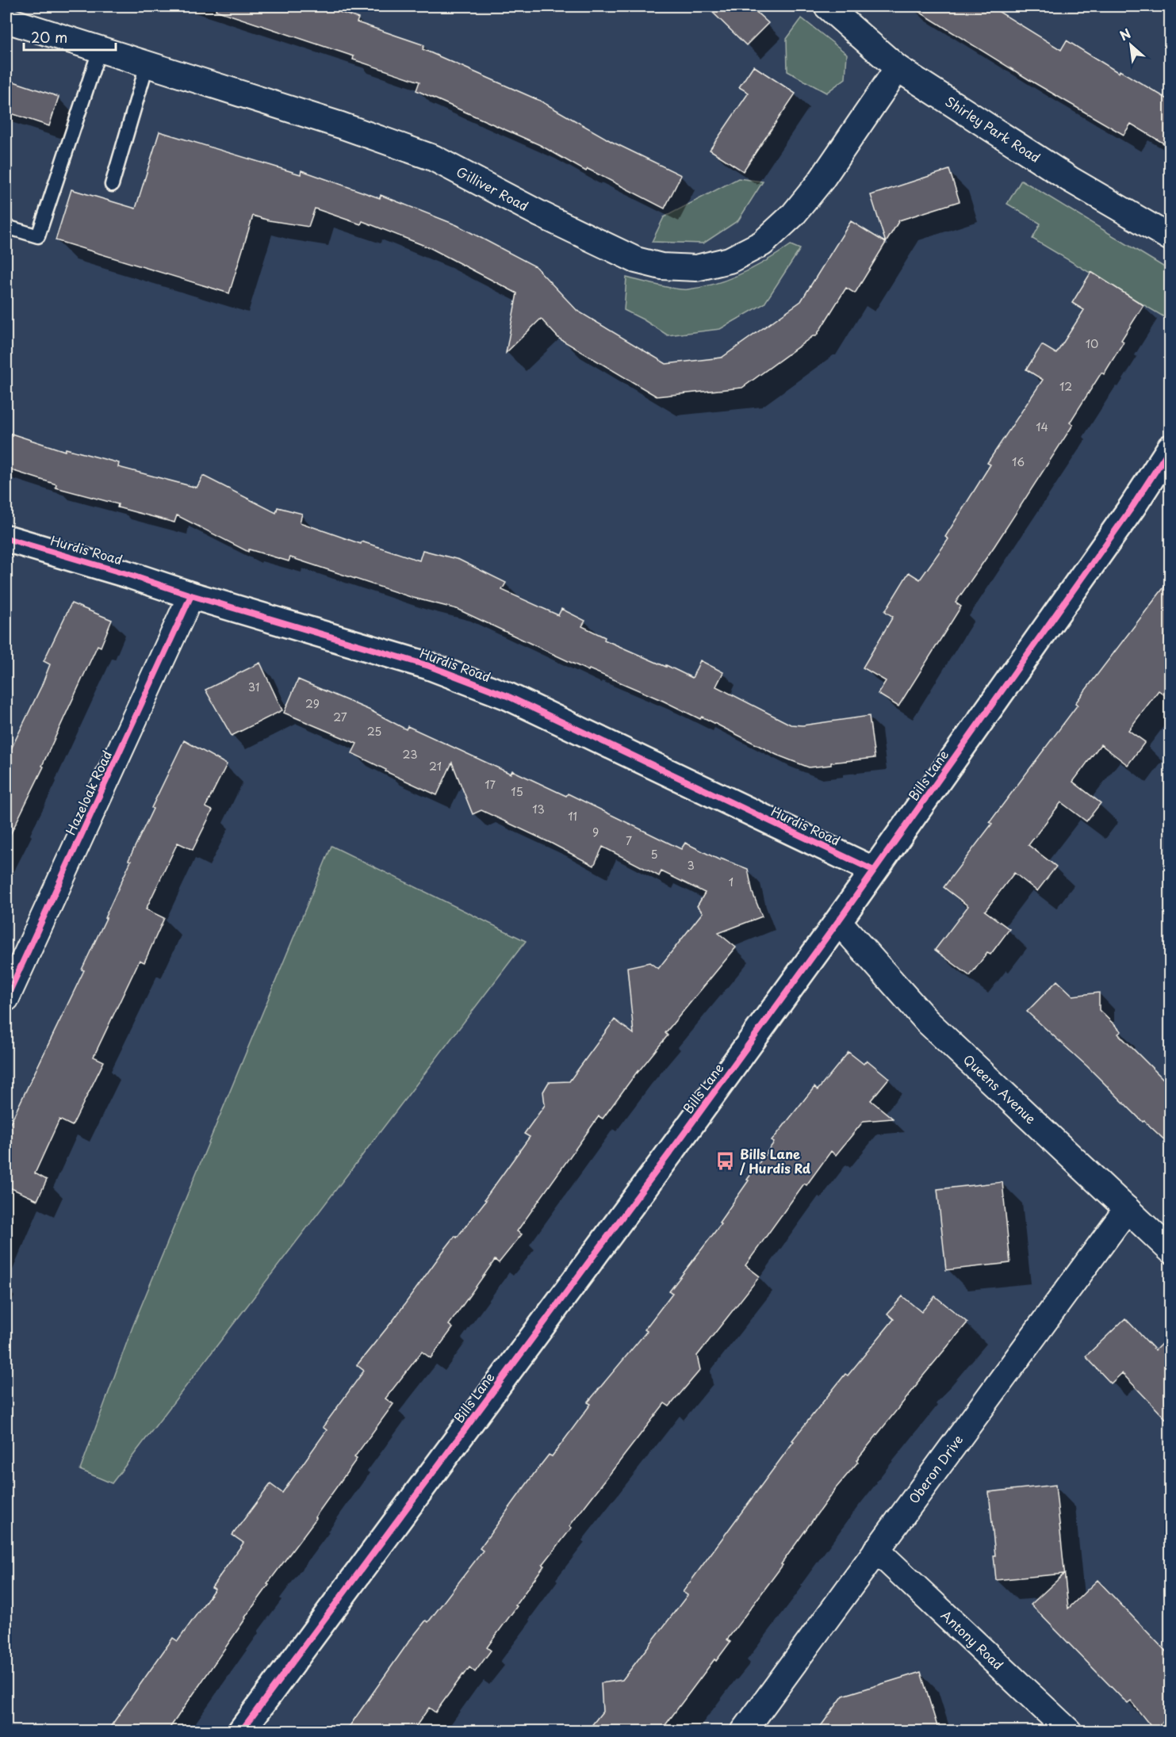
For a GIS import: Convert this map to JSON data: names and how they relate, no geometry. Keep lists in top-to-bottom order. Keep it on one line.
{"streets":{"street":["Shirley Park Road","Gilliver Road","Hurdis Road","Bills Lane","Hazeloak Road","Queens Avenue","Oberon Drive","Antony Road"]},"crossings":[["Shirley Park Road","Gilliver Road"],["Hurdis Road","Bills Lane"],["Hurdis Road","Hazeloak Road"],["Bills Lane","Queens Avenue"],["Queens Avenue","Oberon Drive"],["Oberon Drive","Antony Road"]],"places":{"bus stop":["Bills Lane / Hurdis Rd"]},"house_numbers":["10","12","14","16","31","29","27","25","23","21","17","15","13","11","9","7","5","3","1"],"scale_bar":"20 m","north":"top left"}
